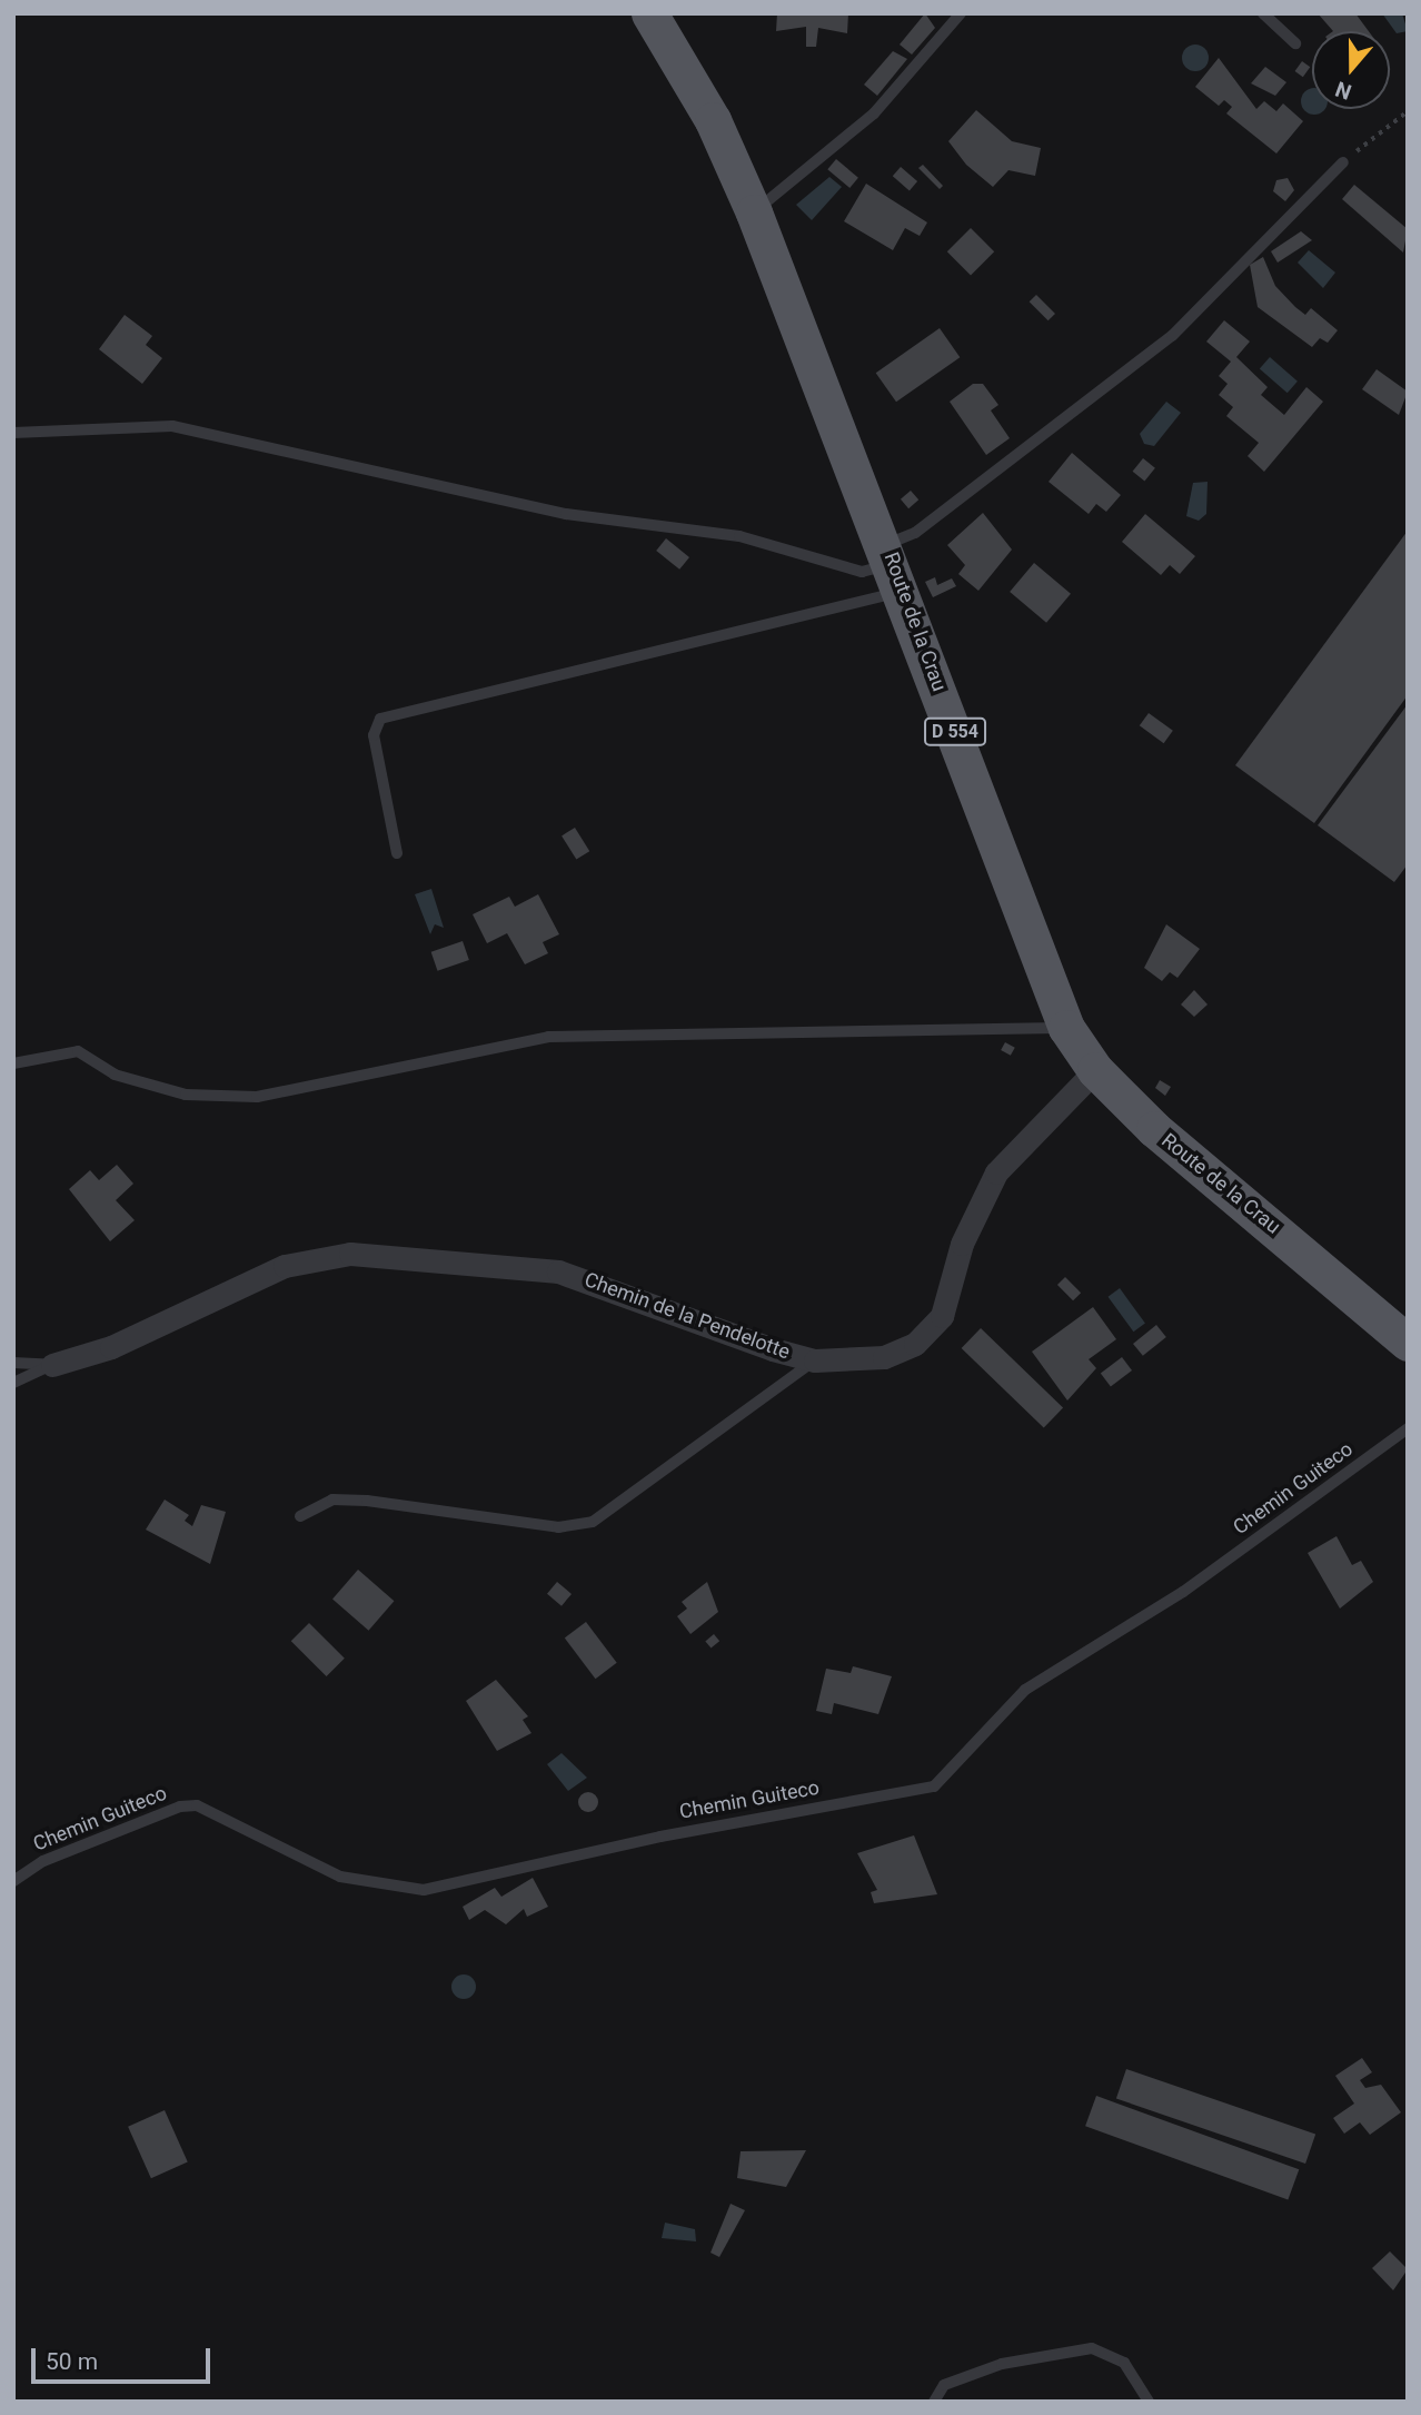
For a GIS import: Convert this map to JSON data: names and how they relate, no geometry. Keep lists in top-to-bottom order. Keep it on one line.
{"streets":{"main road":["Route de la Crau","D 554"],"street":["Chemin de la Pendelotte"],"lane":["Chemin Guiteco"]},"crossings":[["Route de la Crau","Chemin de la Pendelotte"]],"scale_bar":"50 m","north":"bottom"}
